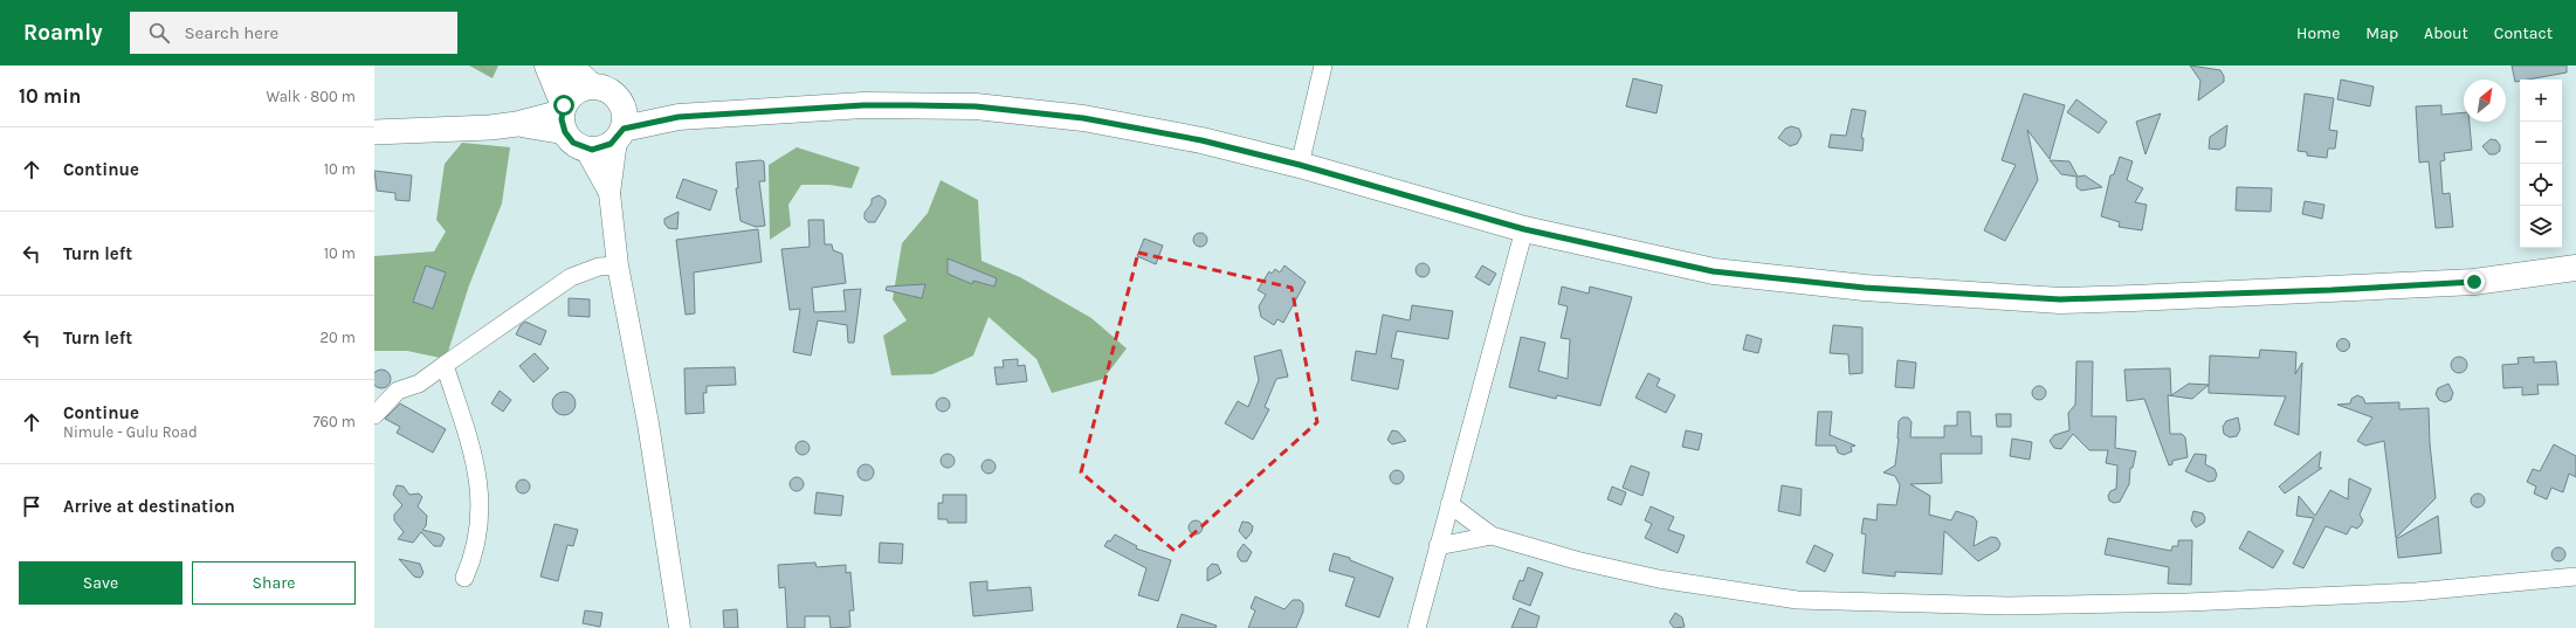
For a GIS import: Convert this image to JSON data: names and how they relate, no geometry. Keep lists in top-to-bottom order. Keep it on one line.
{"north":"top right","page":{"header":"Roamly","search":"Search here","nav":["Home","Map","About","Contact"],"heading":["10 min","Walk · 800 m"],"map_buttons":["+","−"],"list":[["Continue","10 m"],["Turn left","10 m"],["Turn left","20 m"],["Continue","Nimule - Gulu Road","760 m"],"Arrive at destination"],"buttons":["Save","Share"]}}
